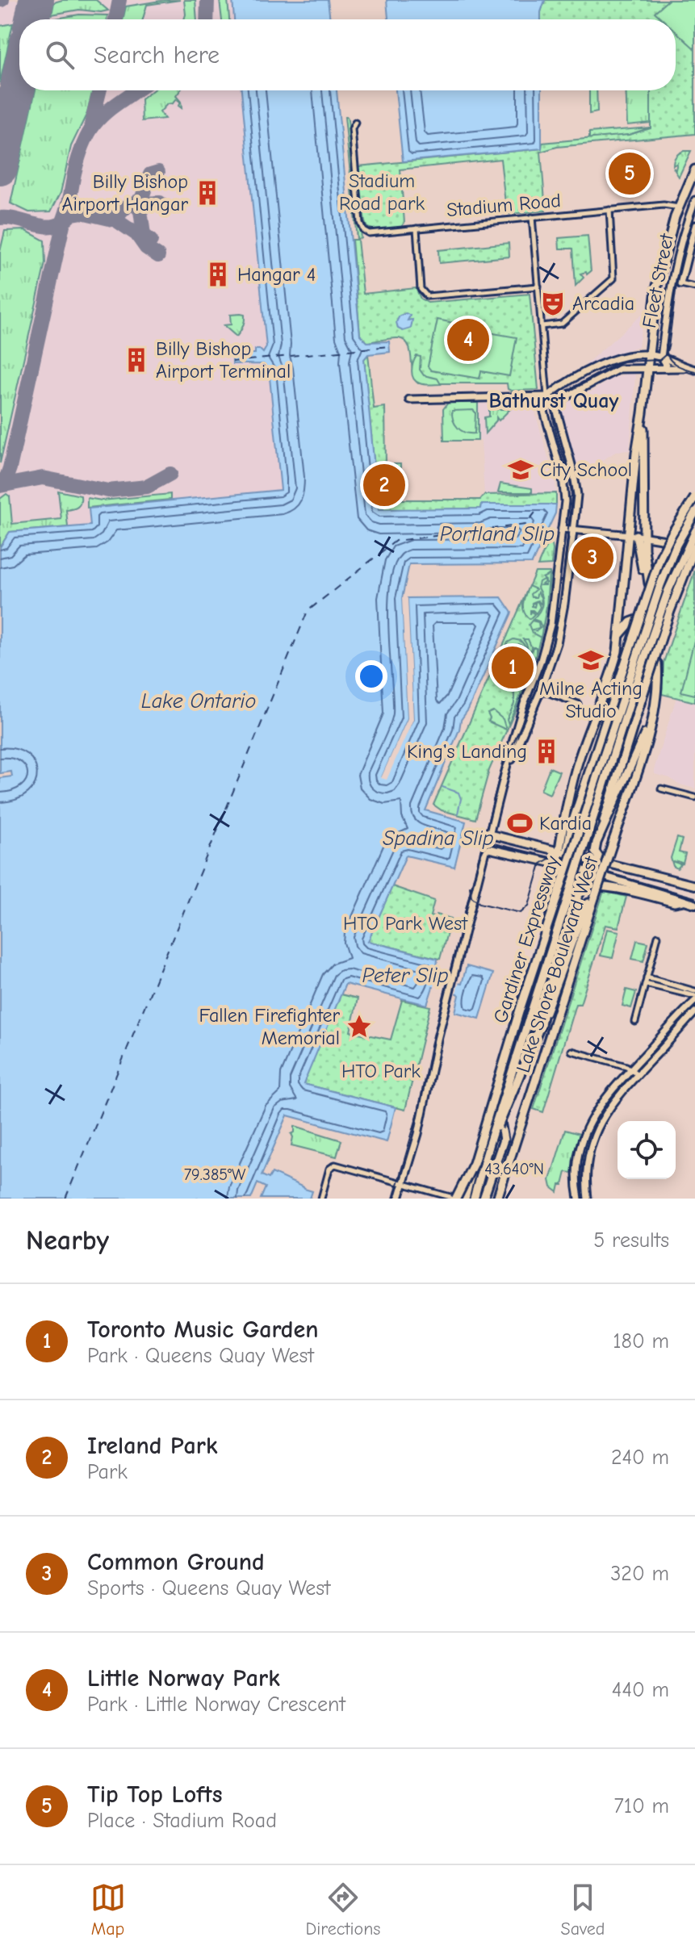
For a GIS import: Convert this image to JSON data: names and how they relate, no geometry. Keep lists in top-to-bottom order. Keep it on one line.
{"streets":{"highway":["Gardiner Expressway","Lake Shore Boulevard West"],"street":["Stadium Road","Fleet Street"]},"crossings":[["Stadium Road","Lake Shore Boulevard West"],["Gardiner Expressway","Lake Shore Boulevard West"]],"districts":["Bathurst Quay"],"water":["Portland Slip","Lake Ontario","Spadina Slip","Peter Slip"],"parks":["Stadium Road park","HTO Park West","HTO Park"],"places":{"building":["Billy Bishop Airport Hangar","Hangar 4","Billy Bishop Airport Terminal","King's Landing"],"theatre":["Arcadia"],"school or university":["City School","Milne Acting Studio"],"sports":["Kardia"],"place":["Fallen Firefighter Memorial"]},"page":{"search":"Search here","pins":["5","4","2","3","1"],"heading":["Nearby","5 results"],"list":[{"mark":"1","name":"Toronto Music Garden","note":"Park · Queens Quay West","value":"180 m"},{"mark":"2","name":"Ireland Park","note":"Park","value":"240 m"},{"mark":"3","name":"Common Ground","note":"Sports · Queens Quay West","value":"320 m"},{"mark":"4","name":"Little Norway Park","note":"Park · Little Norway Crescent","value":"440 m"},{"mark":"5","name":"Tip Top Lofts","note":"Place · Stadium Road","value":"710 m"}],"nav":["Map","Directions","Saved"]},"coordinates":["43.640°N","79.385°W"]}
